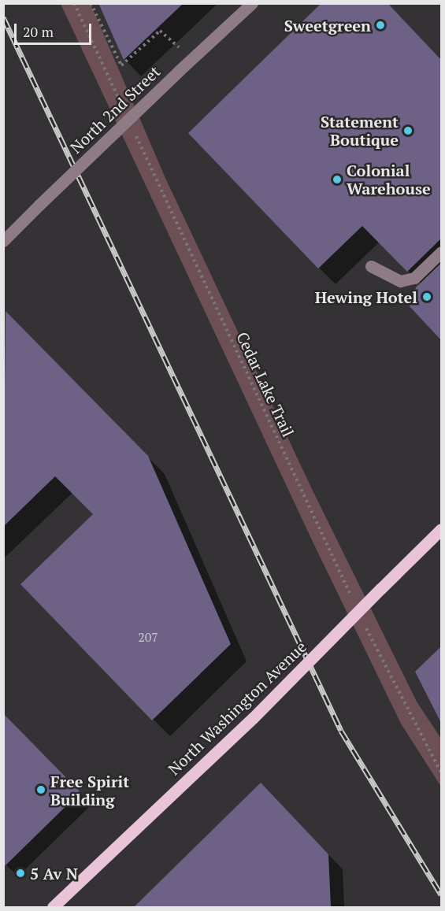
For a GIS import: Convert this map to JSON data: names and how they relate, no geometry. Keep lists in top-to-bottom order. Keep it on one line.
{"streets":{"main road":["North Washington Avenue"],"street":["North 2nd Street"],"path":["Cedar Lake Trail"]},"places":["Sweetgreen","Statement Boutique","Colonial Warehouse","Hewing Hotel","Free Spirit Building","5 Av N"],"house_numbers":["207"],"scale_bar":"20 m"}
